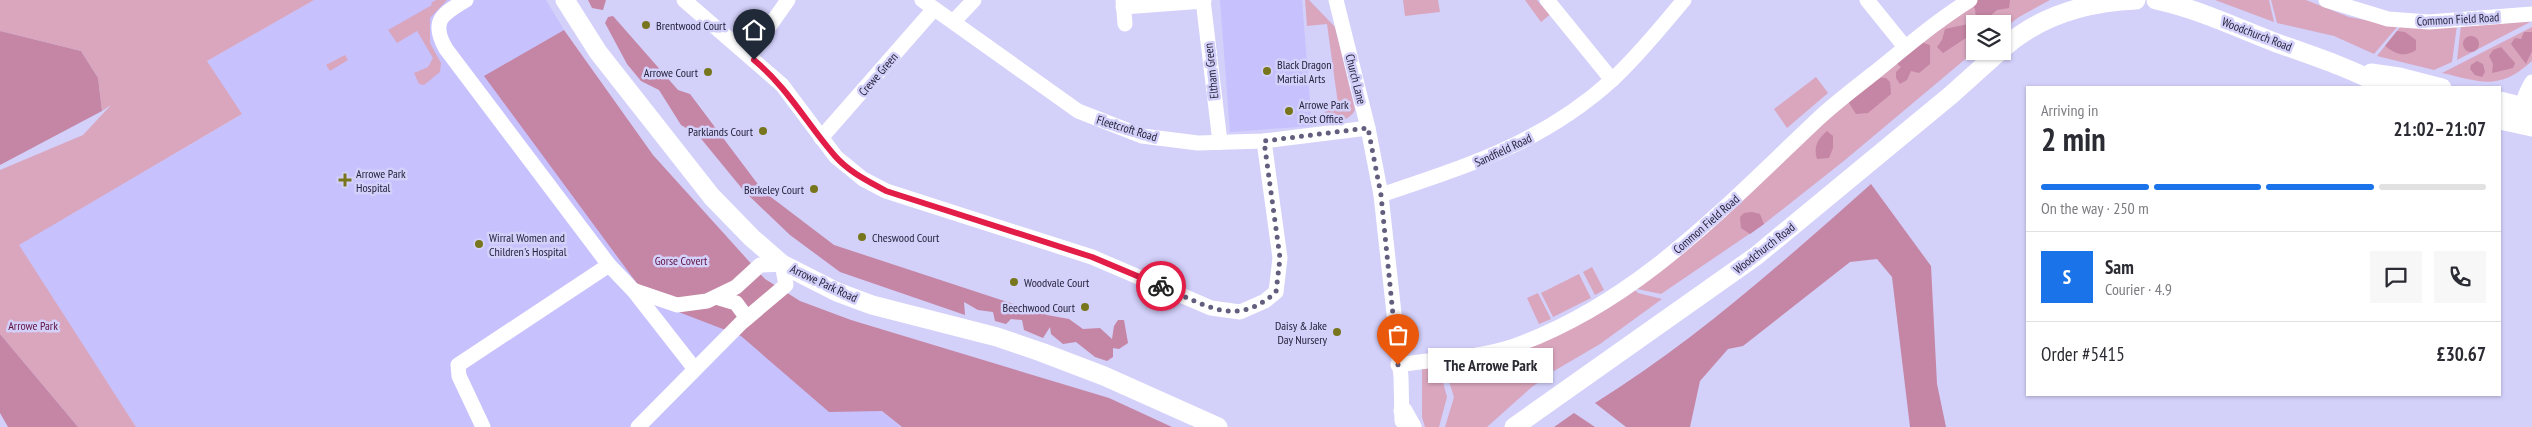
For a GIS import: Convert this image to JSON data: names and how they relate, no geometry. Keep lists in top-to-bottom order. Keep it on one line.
{"streets":{"main road":["Woodchurch Road","Arrowe Park Road"],"street":["Common Field Road","Eltham Green","Crewe Green","Church Lane","Fleetcroft Road","Sandfield Road"]},"crossings":[["Common Field Road","Church Lane"],["Eltham Green","Fleetcroft Road"],["Crewe Green","Fleetcroft Road"],["Church Lane","Fleetcroft Road"],["Church Lane","Sandfield Road"]],"parks":["Gorse Covert","Arrowe Park"],"places":{"other":["Brentwood Court","Black Dragon Martial Arts","Arrowe Court","Arrowe Park Post Office","Parklands Court","Berkeley Court","Cheswood Court","Wirral Women and Children's Hospital","Woodvale Court","Beechwood Court","Daisy & Jake Day Nursery","The Arrowe Park"],"health":["Arrowe Park Hospital"]},"page":{"heading":["2 min","Arriving in","21:02–21:07"],"panel":["Sam","Courier · 4.9","Order #5415","£30.67"],"bar":"On the way · 250 m","round":"S","bubble":"The Arrowe Park"}}
